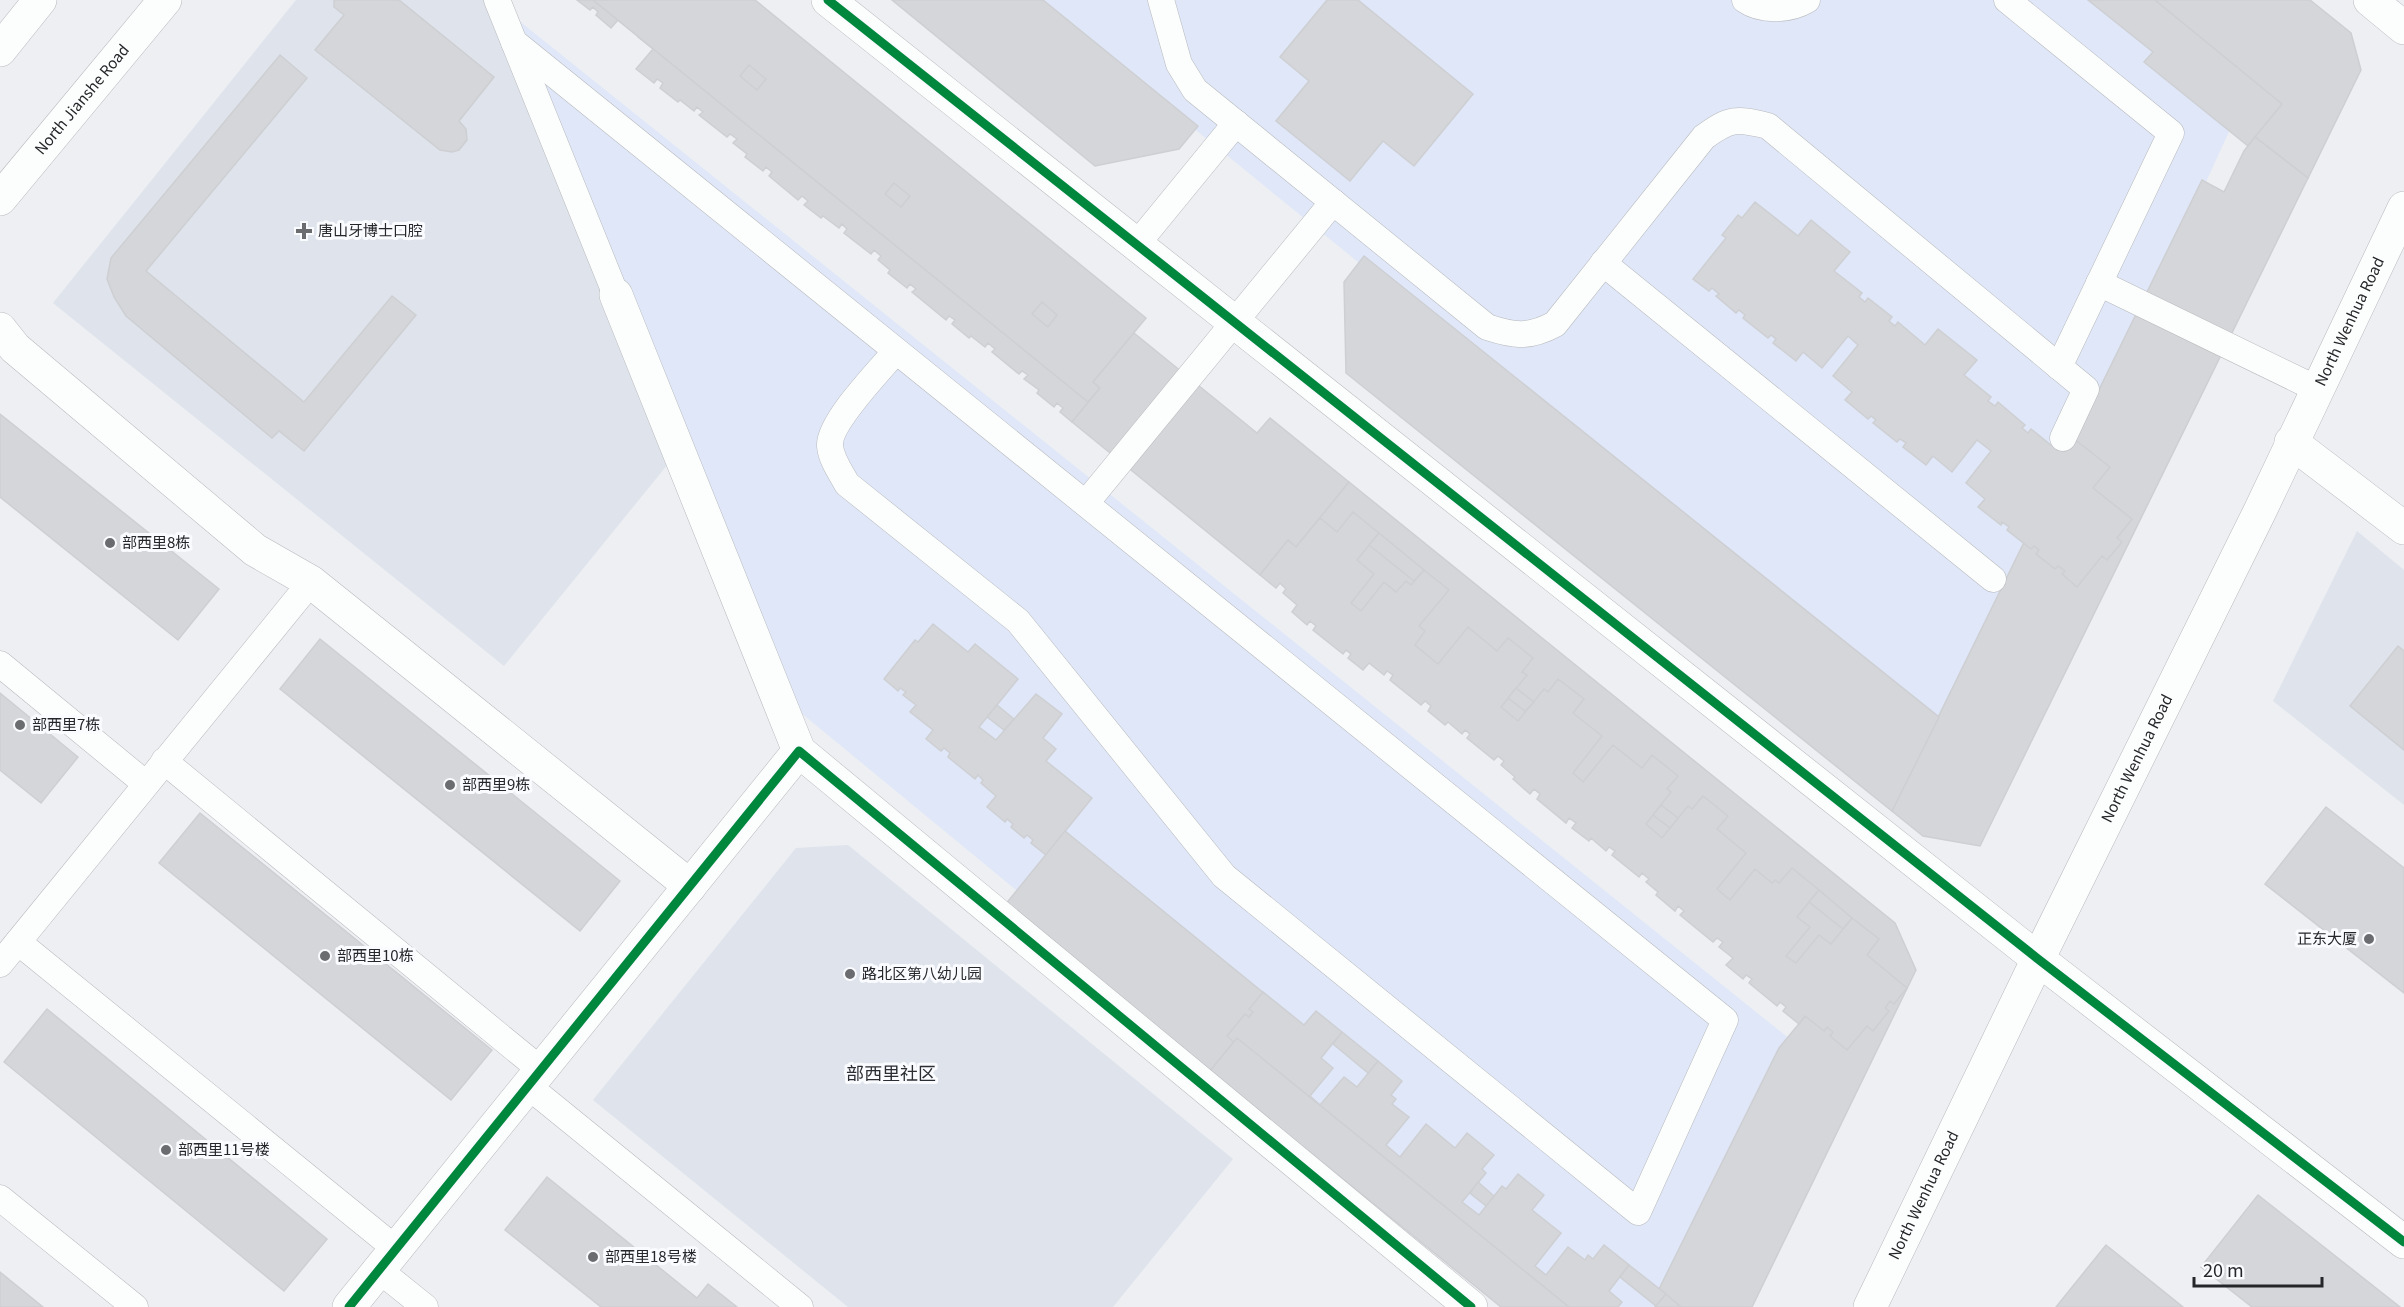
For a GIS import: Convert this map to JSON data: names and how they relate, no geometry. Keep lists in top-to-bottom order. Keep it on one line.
{"streets":{"street":["North Jianshe Road","North Wenhua Road"]},"districts":["部西里社区"],"places":{"health":["唐山牙博士口腔"],"other":["部西里8栋","部西里7栋","部西里9栋","正东大厦","部西里10栋","路北区第八幼儿园","部西里11号楼","部西里18号楼"]},"scale_bar":"20 m"}
